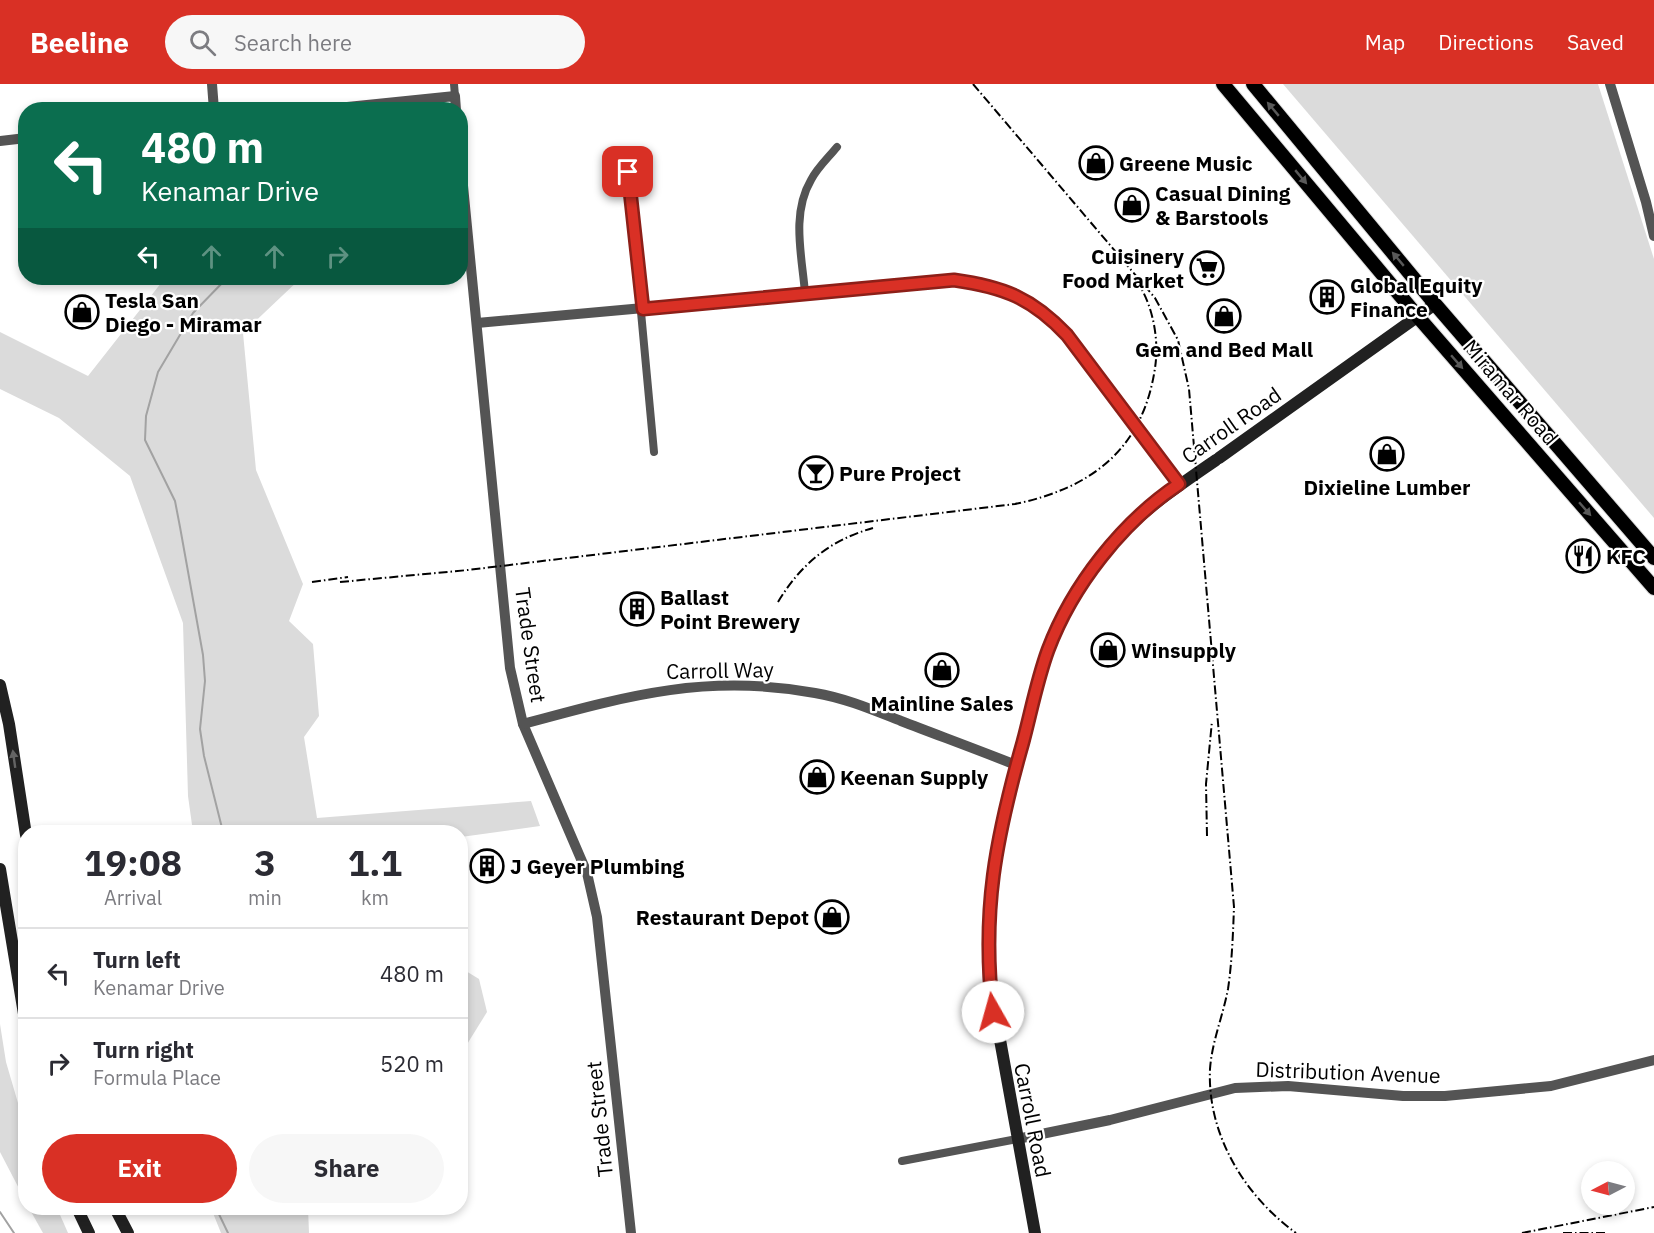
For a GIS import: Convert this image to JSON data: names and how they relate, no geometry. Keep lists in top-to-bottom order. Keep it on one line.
{"streets":{"main road":["Miramar Road","Carroll Road"],"street":["Trade Street","Carroll Way","Distribution Avenue"]},"crossings":[["Miramar Road","Carroll Road"],["Carroll Road","Carroll Way"],["Carroll Road","Distribution Avenue"],["Trade Street","Carroll Way"]],"places":{"shop":["Greene Music","Casual Dining & Barstools","Tesla San Diego - Miramar","Gem and Bed Mall","Dixieline Lumber","Winsupply","Mainline Sales","Keenan Supply","Restaurant Depot"],"supermarket":["Cuisinery Food Market"],"building":["Global Equity Finance","Ballast Point Brewery","J Geyer Plumbing"],"bar":["Pure Project"],"restaurant":["KFC"]},"north":"left","page":{"header":"Beeline","search":"Search here","nav":["Map","Directions","Saved"],"turn":["480 m","Kenamar Drive"],"eta":["19:08","Arrival","3","min","1.1","km"],"list":[{"name":"Turn left","note":"Kenamar Drive","value":"480 m"},{"name":"Turn right","note":"Formula Place","value":"520 m"}],"buttons":["Exit","Share"]}}
